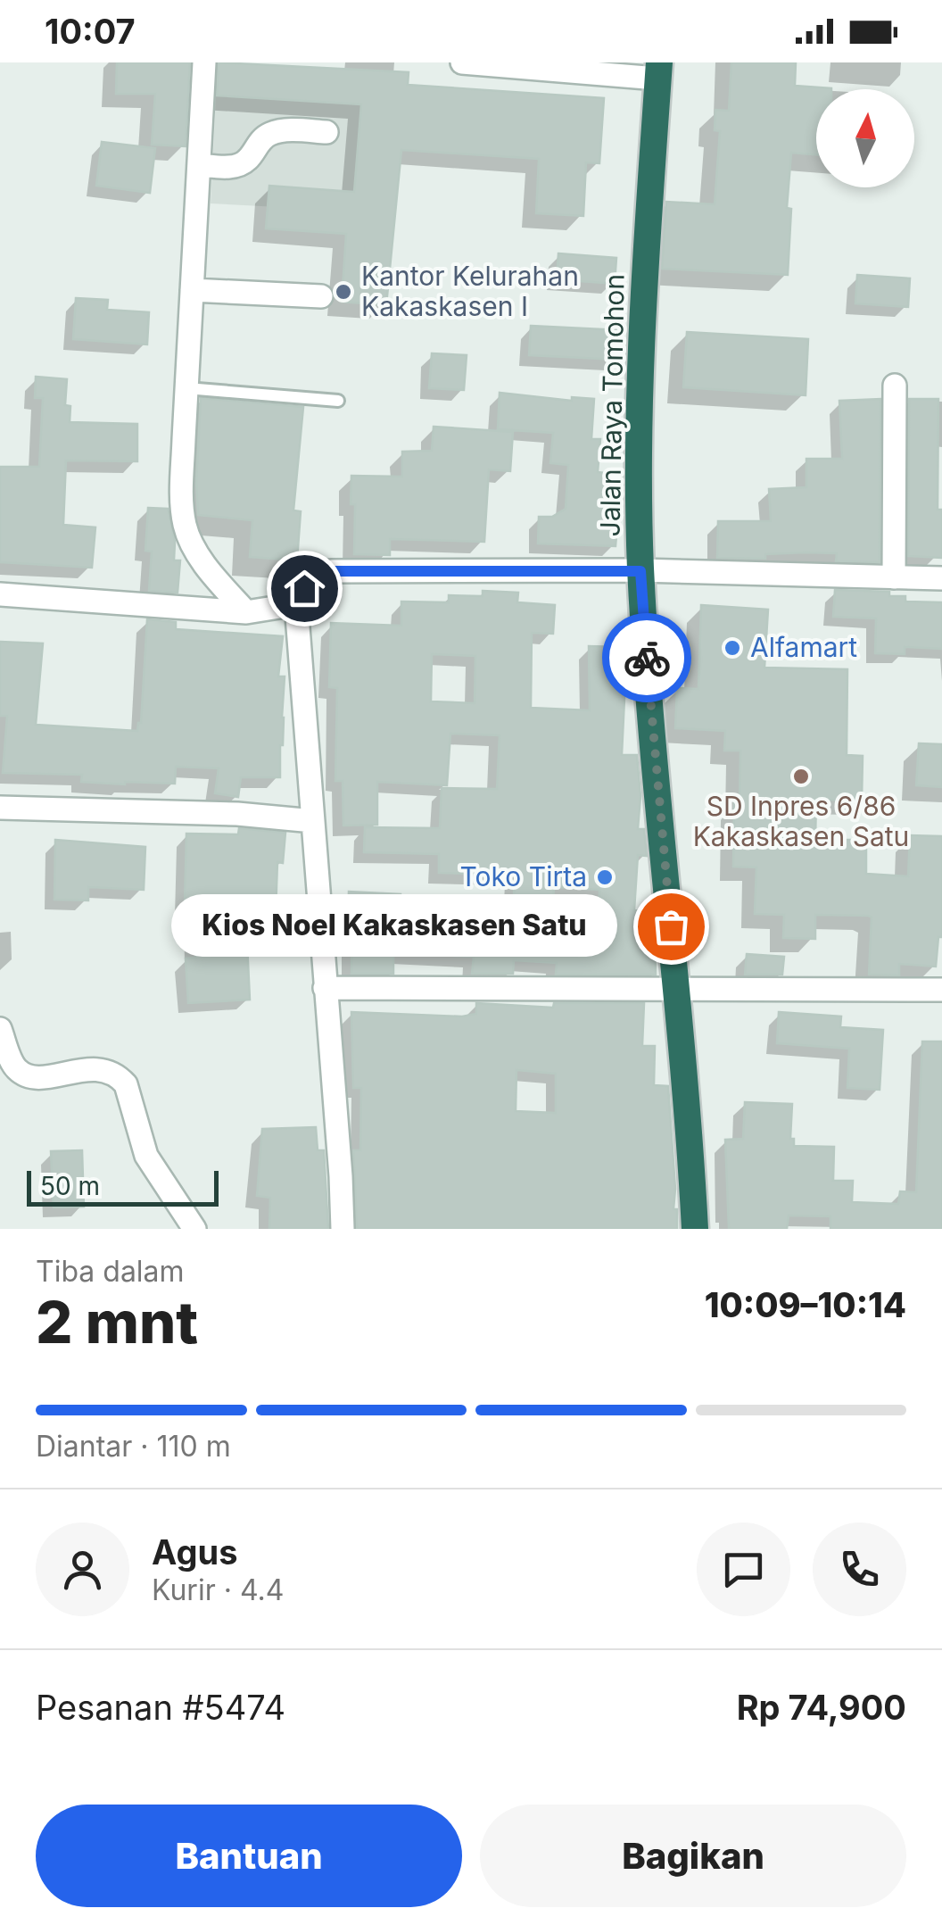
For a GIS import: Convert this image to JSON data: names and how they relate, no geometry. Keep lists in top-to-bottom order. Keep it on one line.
{"streets":{"highway":["Jalan Raya Tomohon"]},"places":["Kantor Kelurahan Kakaskasen I","Alfamart","SD Inpres 6/86 Kakaskasen Satu","Toko Tirta","Kios Noel Kakaskasen Satu"],"scale_bar":"50 m","north":"top","page":{"status":"10:07","bubble":"Kios Noel Kakaskasen Satu","scale":"50 m","heading":["2 mnt","Tiba dalam","10:09–10:14"],"panel":["Agus","Kurir · 4.4","Pesanan #5474","Rp 74,900"],"bar":"Diantar · 110 m","buttons":["Bantuan","Bagikan"]}}
